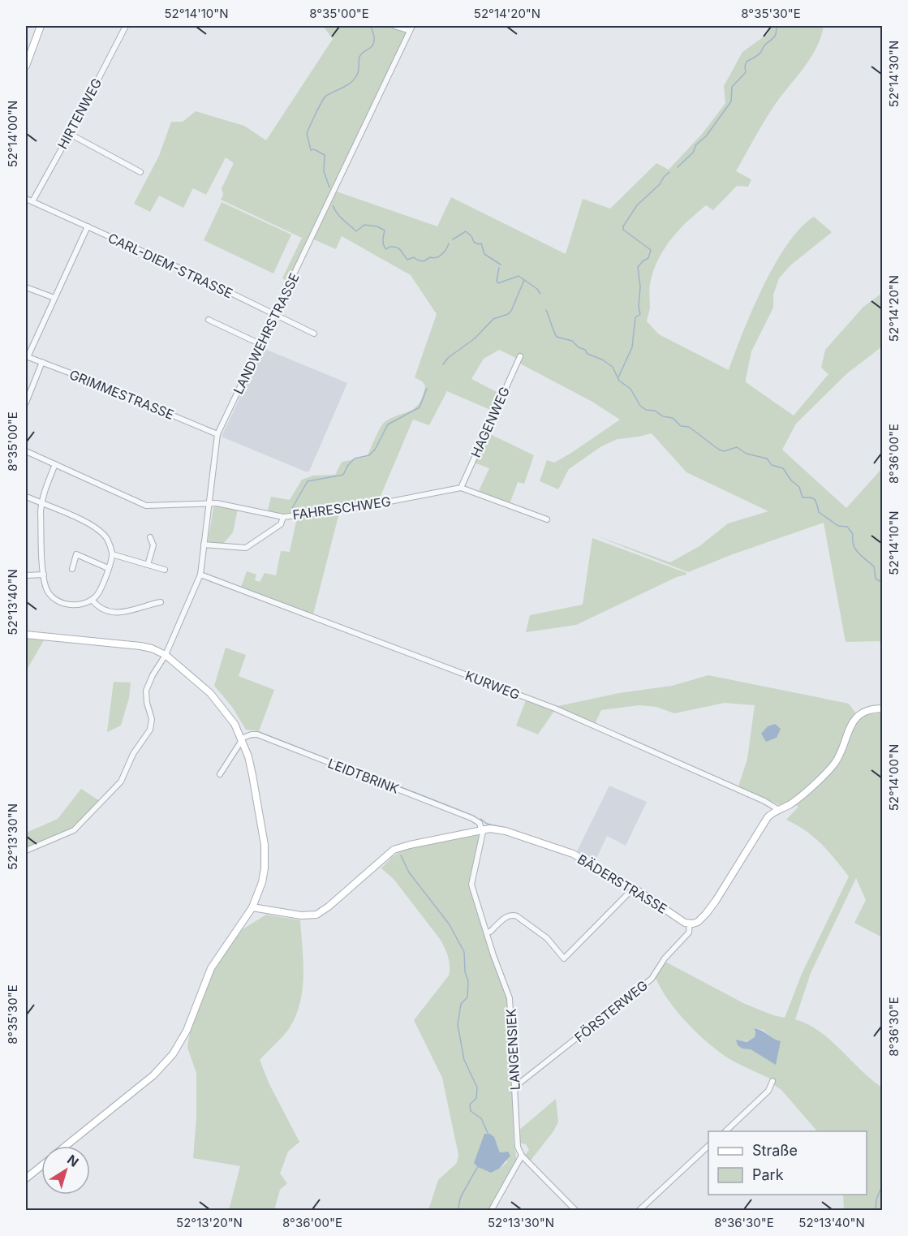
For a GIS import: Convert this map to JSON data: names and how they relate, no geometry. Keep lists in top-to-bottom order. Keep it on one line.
{"streets":{"street":["HIRTENWEG","CARL-DIEM-STRASSE","LANDWEHRSTRASSE","GRIMMESTRASSE","HAGENWEG","FAHRESCHWEG","KURWEG","LEIDTBRINK","BÄDERSTRASSE","FÖRSTERWEG","LANGENSIEK"]},"crossings":[["HIRTENWEG","CARL-DIEM-STRASSE"],["CARL-DIEM-STRASSE","LANDWEHRSTRASSE"],["LANDWEHRSTRASSE","GRIMMESTRASSE"],["LANDWEHRSTRASSE","FAHRESCHWEG"],["LANDWEHRSTRASSE","KURWEG"],["HAGENWEG","FAHRESCHWEG"],["LEIDTBRINK","BÄDERSTRASSE"],["LEIDTBRINK","LANGENSIEK"],["BÄDERSTRASSE","FÖRSTERWEG"],["BÄDERSTRASSE","LANGENSIEK"],["FÖRSTERWEG","LANGENSIEK"]],"legend":["Straße","Park"],"north":"top right","coordinates":["52°14'10\"N","8°35'00\"E","52°14'20\"N","8°35'30\"E","52°14'30\"N","52°14'00\"N","8°36'00\"E","52°13'40\"N","52°13'30\"N","8°36'30\"E","52°13'20\"N"]}
